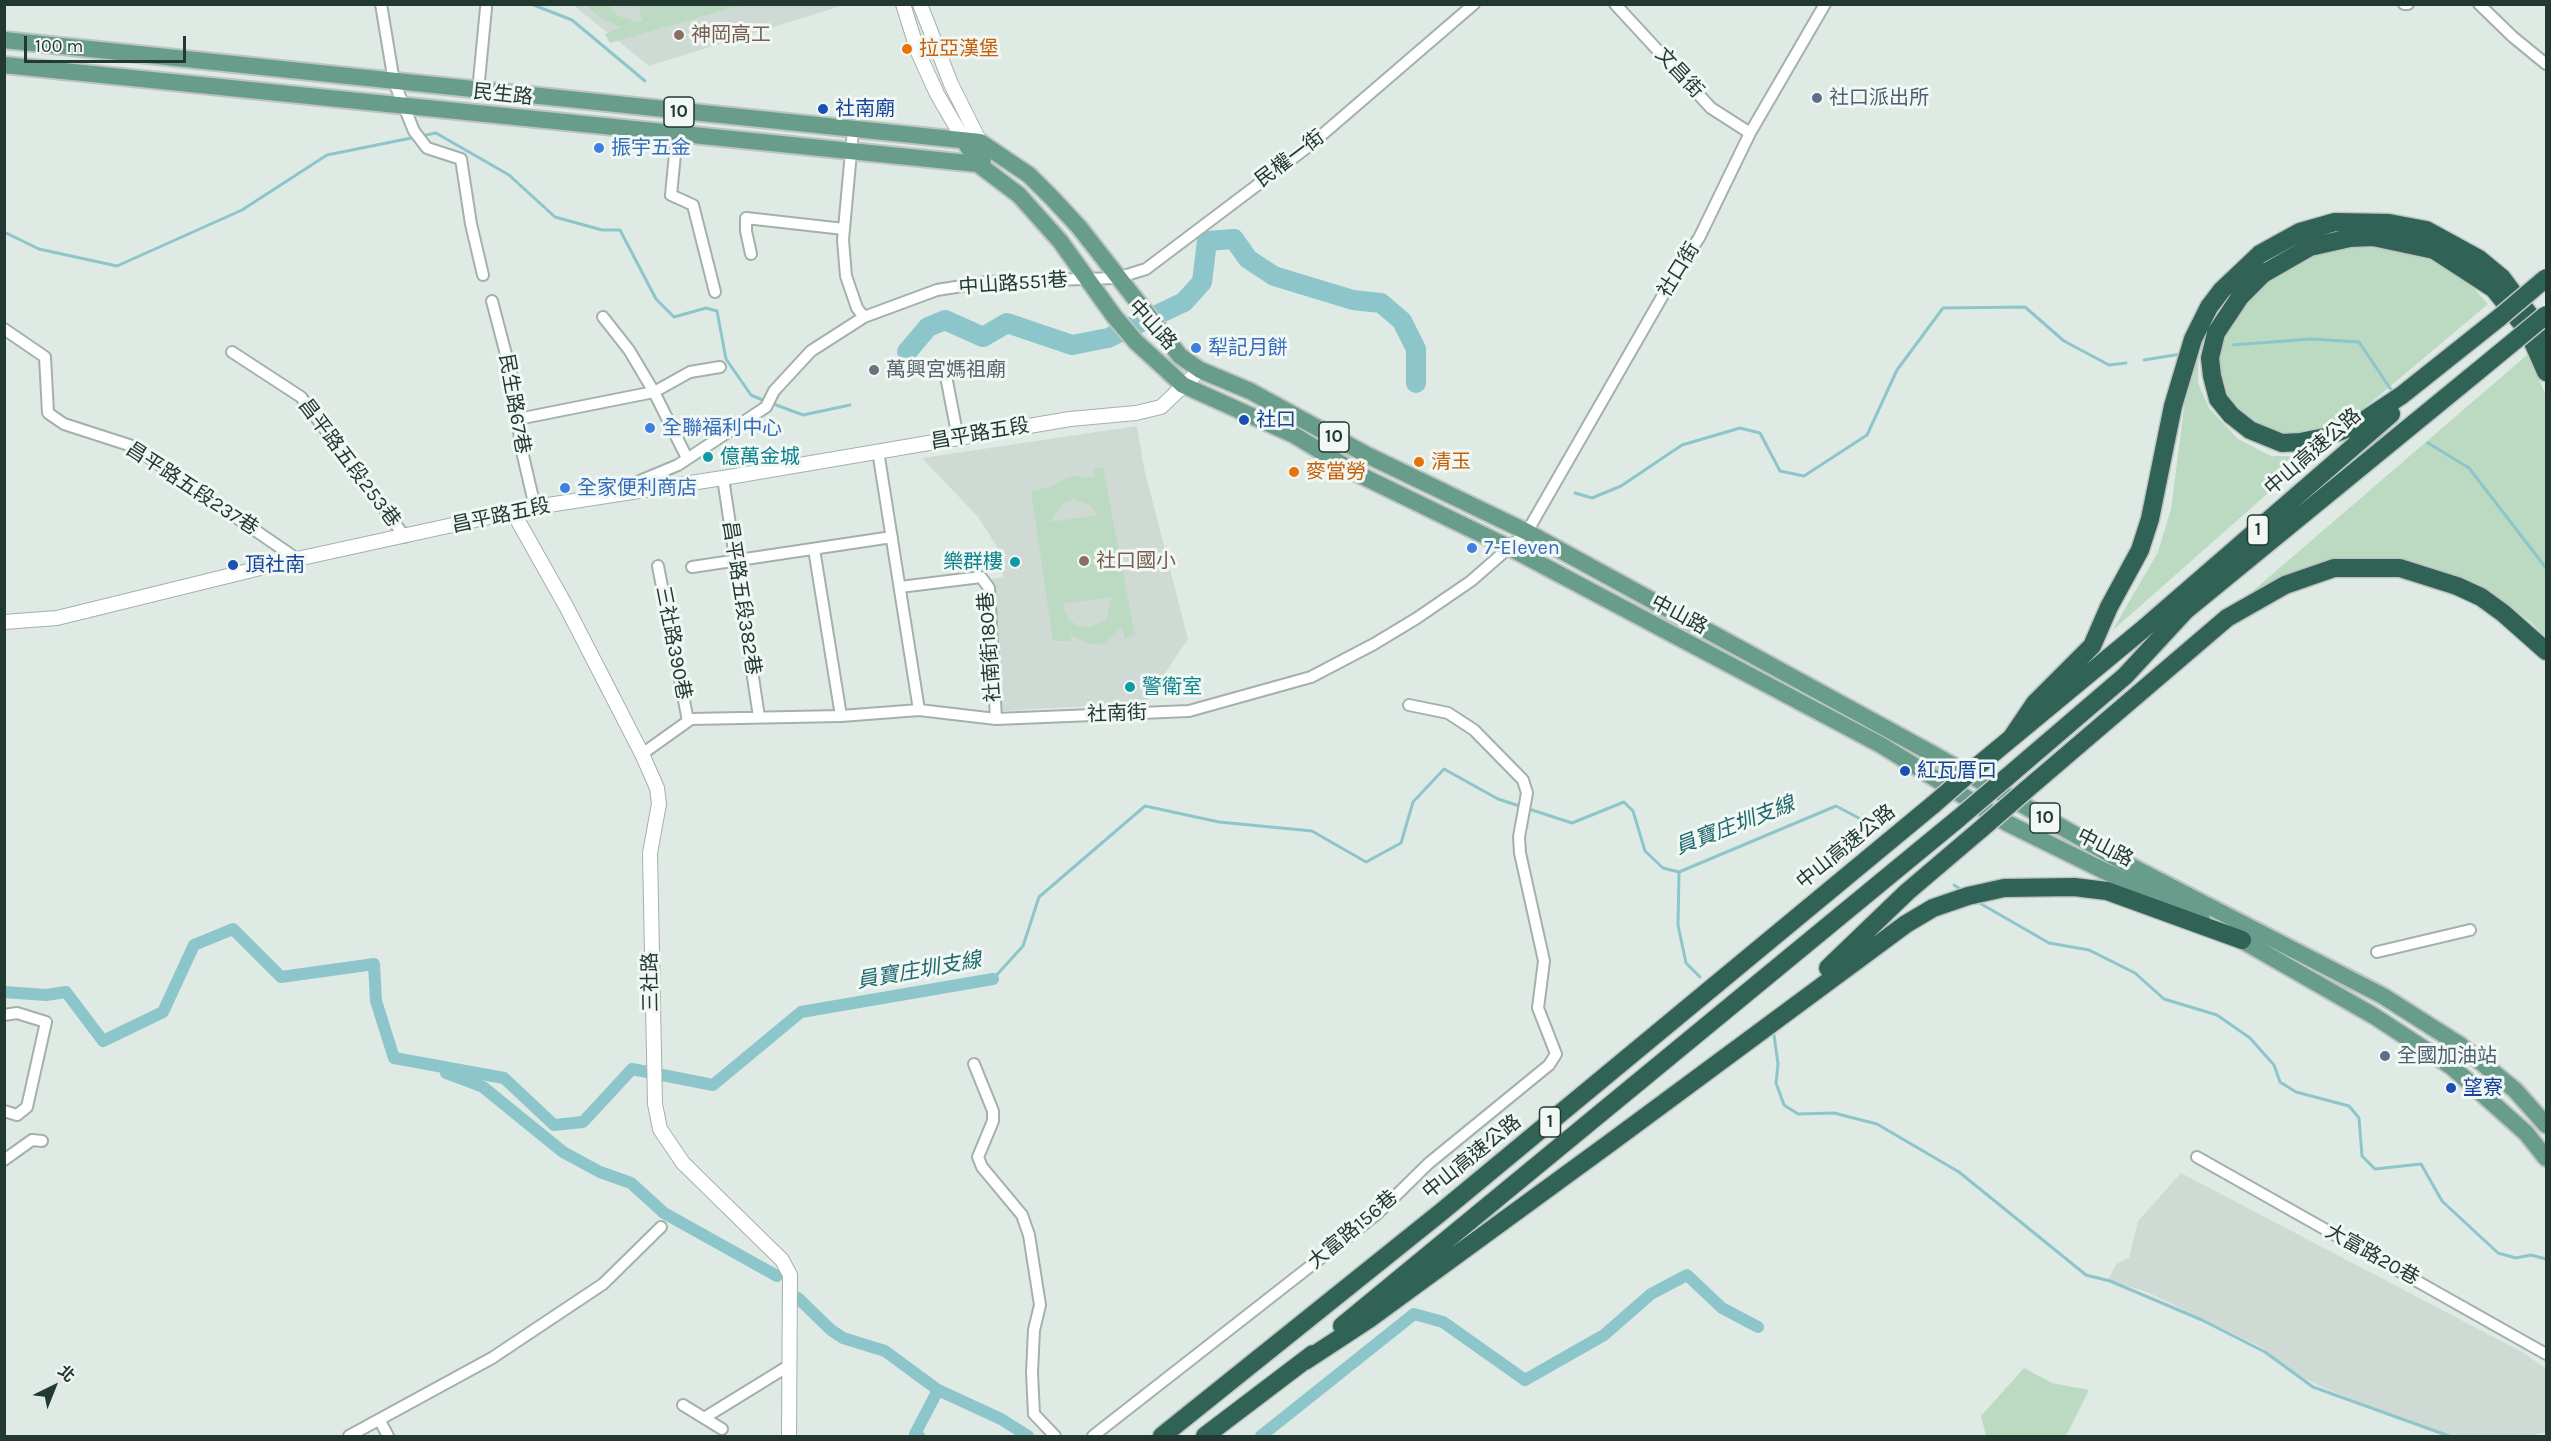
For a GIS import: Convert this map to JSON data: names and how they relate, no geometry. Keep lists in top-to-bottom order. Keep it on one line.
{"streets":{"highway":["中山高速公路","1"],"main road":["民生路","10","中山路"],"street":["文昌街","民權一街","社口街","中山路551巷","民生路67巷","昌平路五段","昌平路五段253巷","昌平路五段237巷","昌平路五段382巷","三社路390巷","社南街180巷","社南街","三社路","大富路156巷","大富路20巷"]},"crossings":[["文昌街","社口街"],["民生路","中山路"],["民權一街","中山路551巷"],["民權一街","中山路"],["社口街","中山路"],["社口街","社南街"],["中山路551巷","中山路"],["中山路551巷","昌平路五段"],["中山路","昌平路五段"],["中山路","社南街"],["民生路67巷","昌平路五段"],["昌平路五段","昌平路五段253巷"],["昌平路五段","昌平路五段237巷"],["昌平路五段","昌平路五段382巷"],["昌平路五段","三社路"],["昌平路五段382巷","社南街"],["三社路390巷","社南街"],["社南街180巷","社南街"]],"water":["員寶庄圳支線"],"places":["神岡高工","拉亞漢堡","社口派出所","社南廟","振宇五金","犁記月餅","萬興宮媽祖廟","社口","全聯福利中心","億萬金城","清玉","麥當勞","全家便利商店","7-Eleven","社口國小","樂群樓","頂社南","警衛室","紅瓦厝口","全國加油站","望寮"],"scale_bar":"100 m","north":"top right"}
